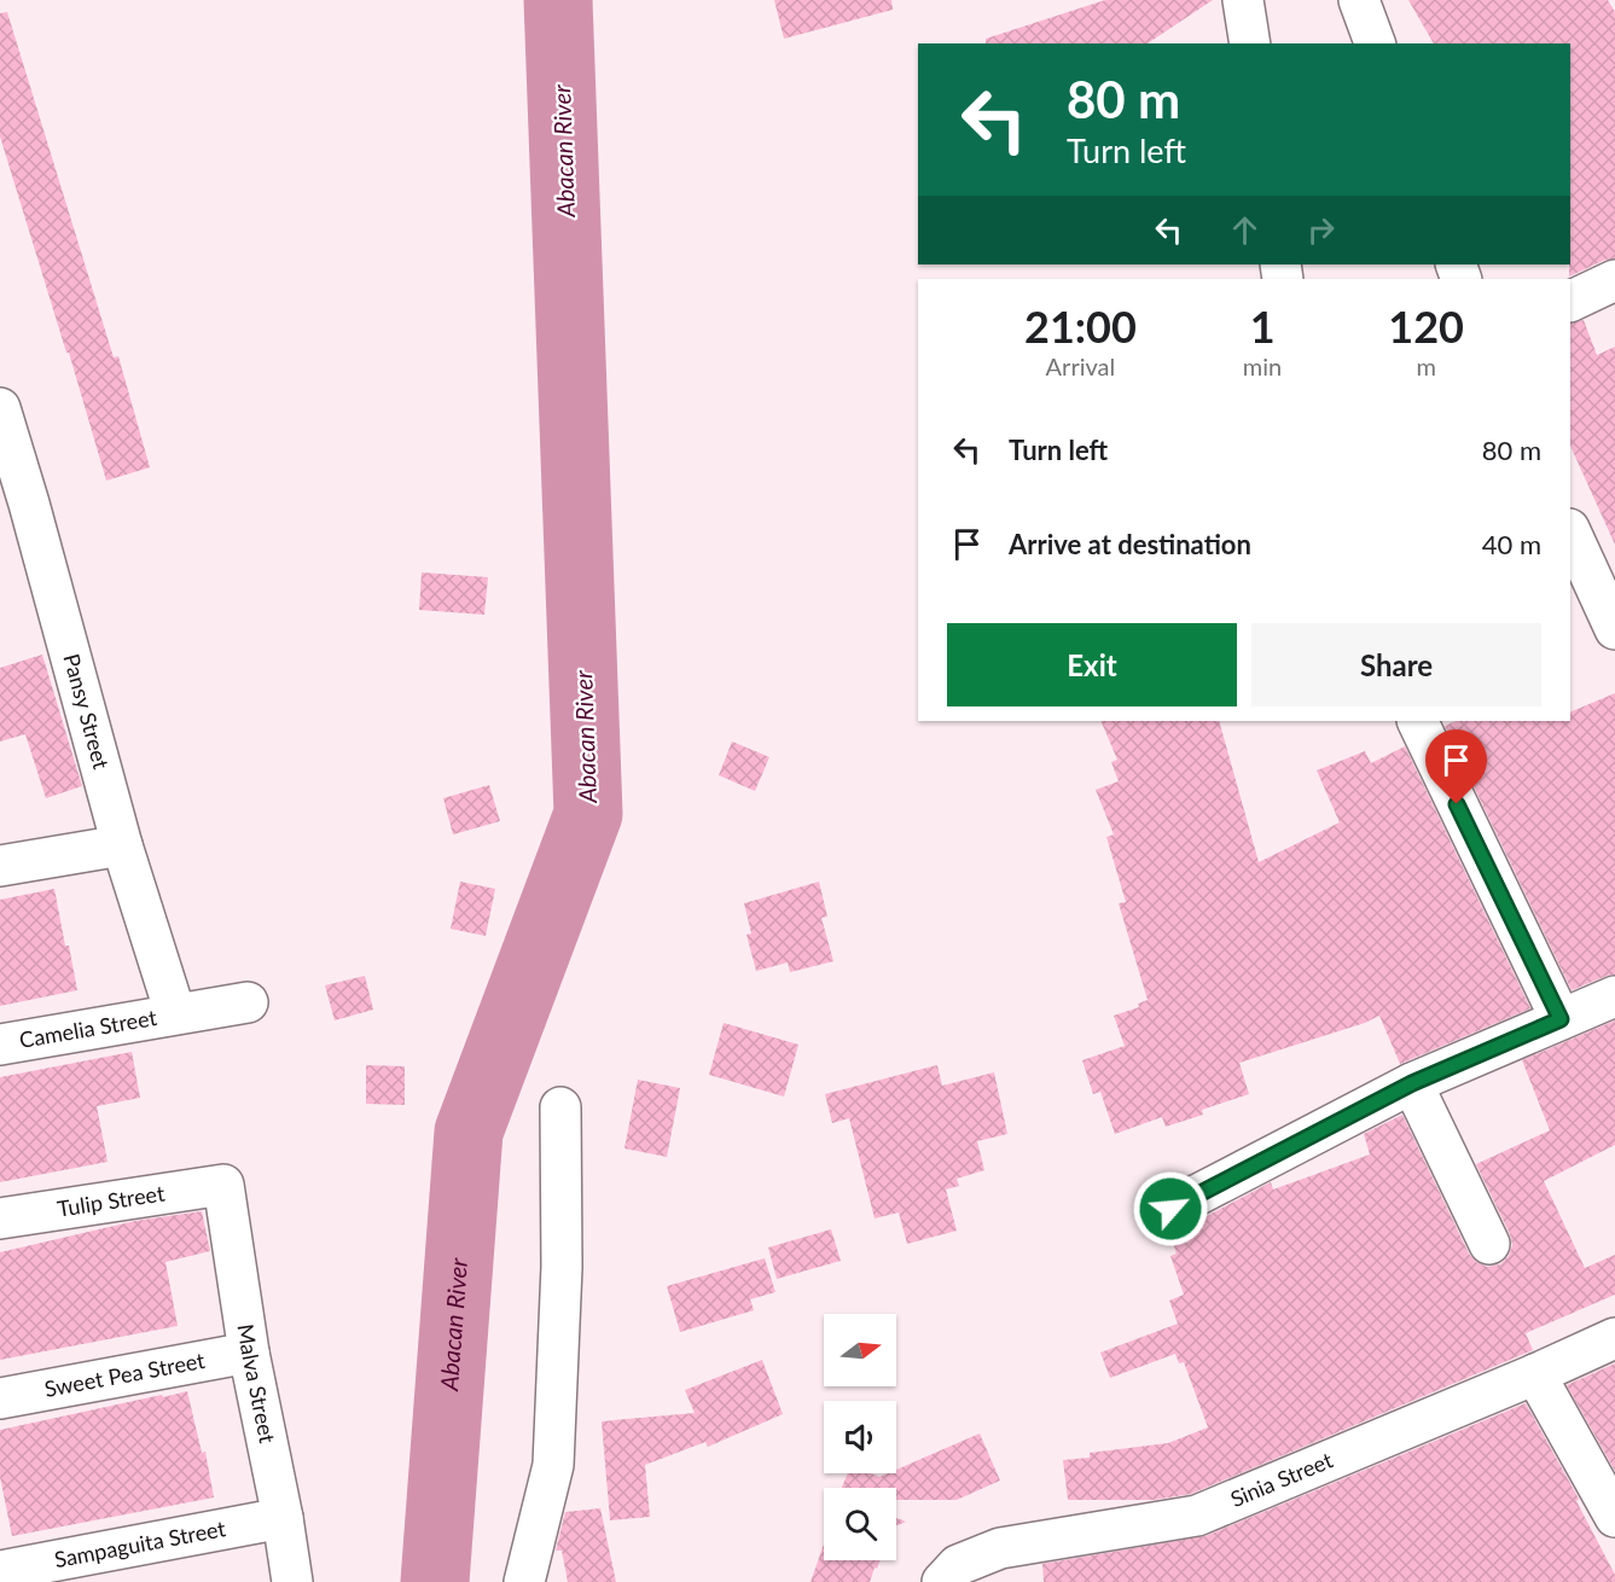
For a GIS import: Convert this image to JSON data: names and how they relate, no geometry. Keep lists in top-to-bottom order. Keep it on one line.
{"streets":{"street":["Pansy Street","Camelia Street","Tulip Street","Sweet Pea Street","Malva Street","Sinia Street","Sampaguita Street"]},"crossings":[["Pansy Street","Camelia Street"],["Tulip Street","Malva Street"],["Sweet Pea Street","Malva Street"],["Malva Street","Sampaguita Street"]],"water":["Abacan River"],"north":"right","page":{"turn":["80 m","Turn left"],"eta":["21:00","Arrival","1","min","120","m"],"list":[{"name":"Turn left","value":"80 m"},{"name":"Arrive at destination","value":"40 m"}],"buttons":["Exit","Share"]}}
